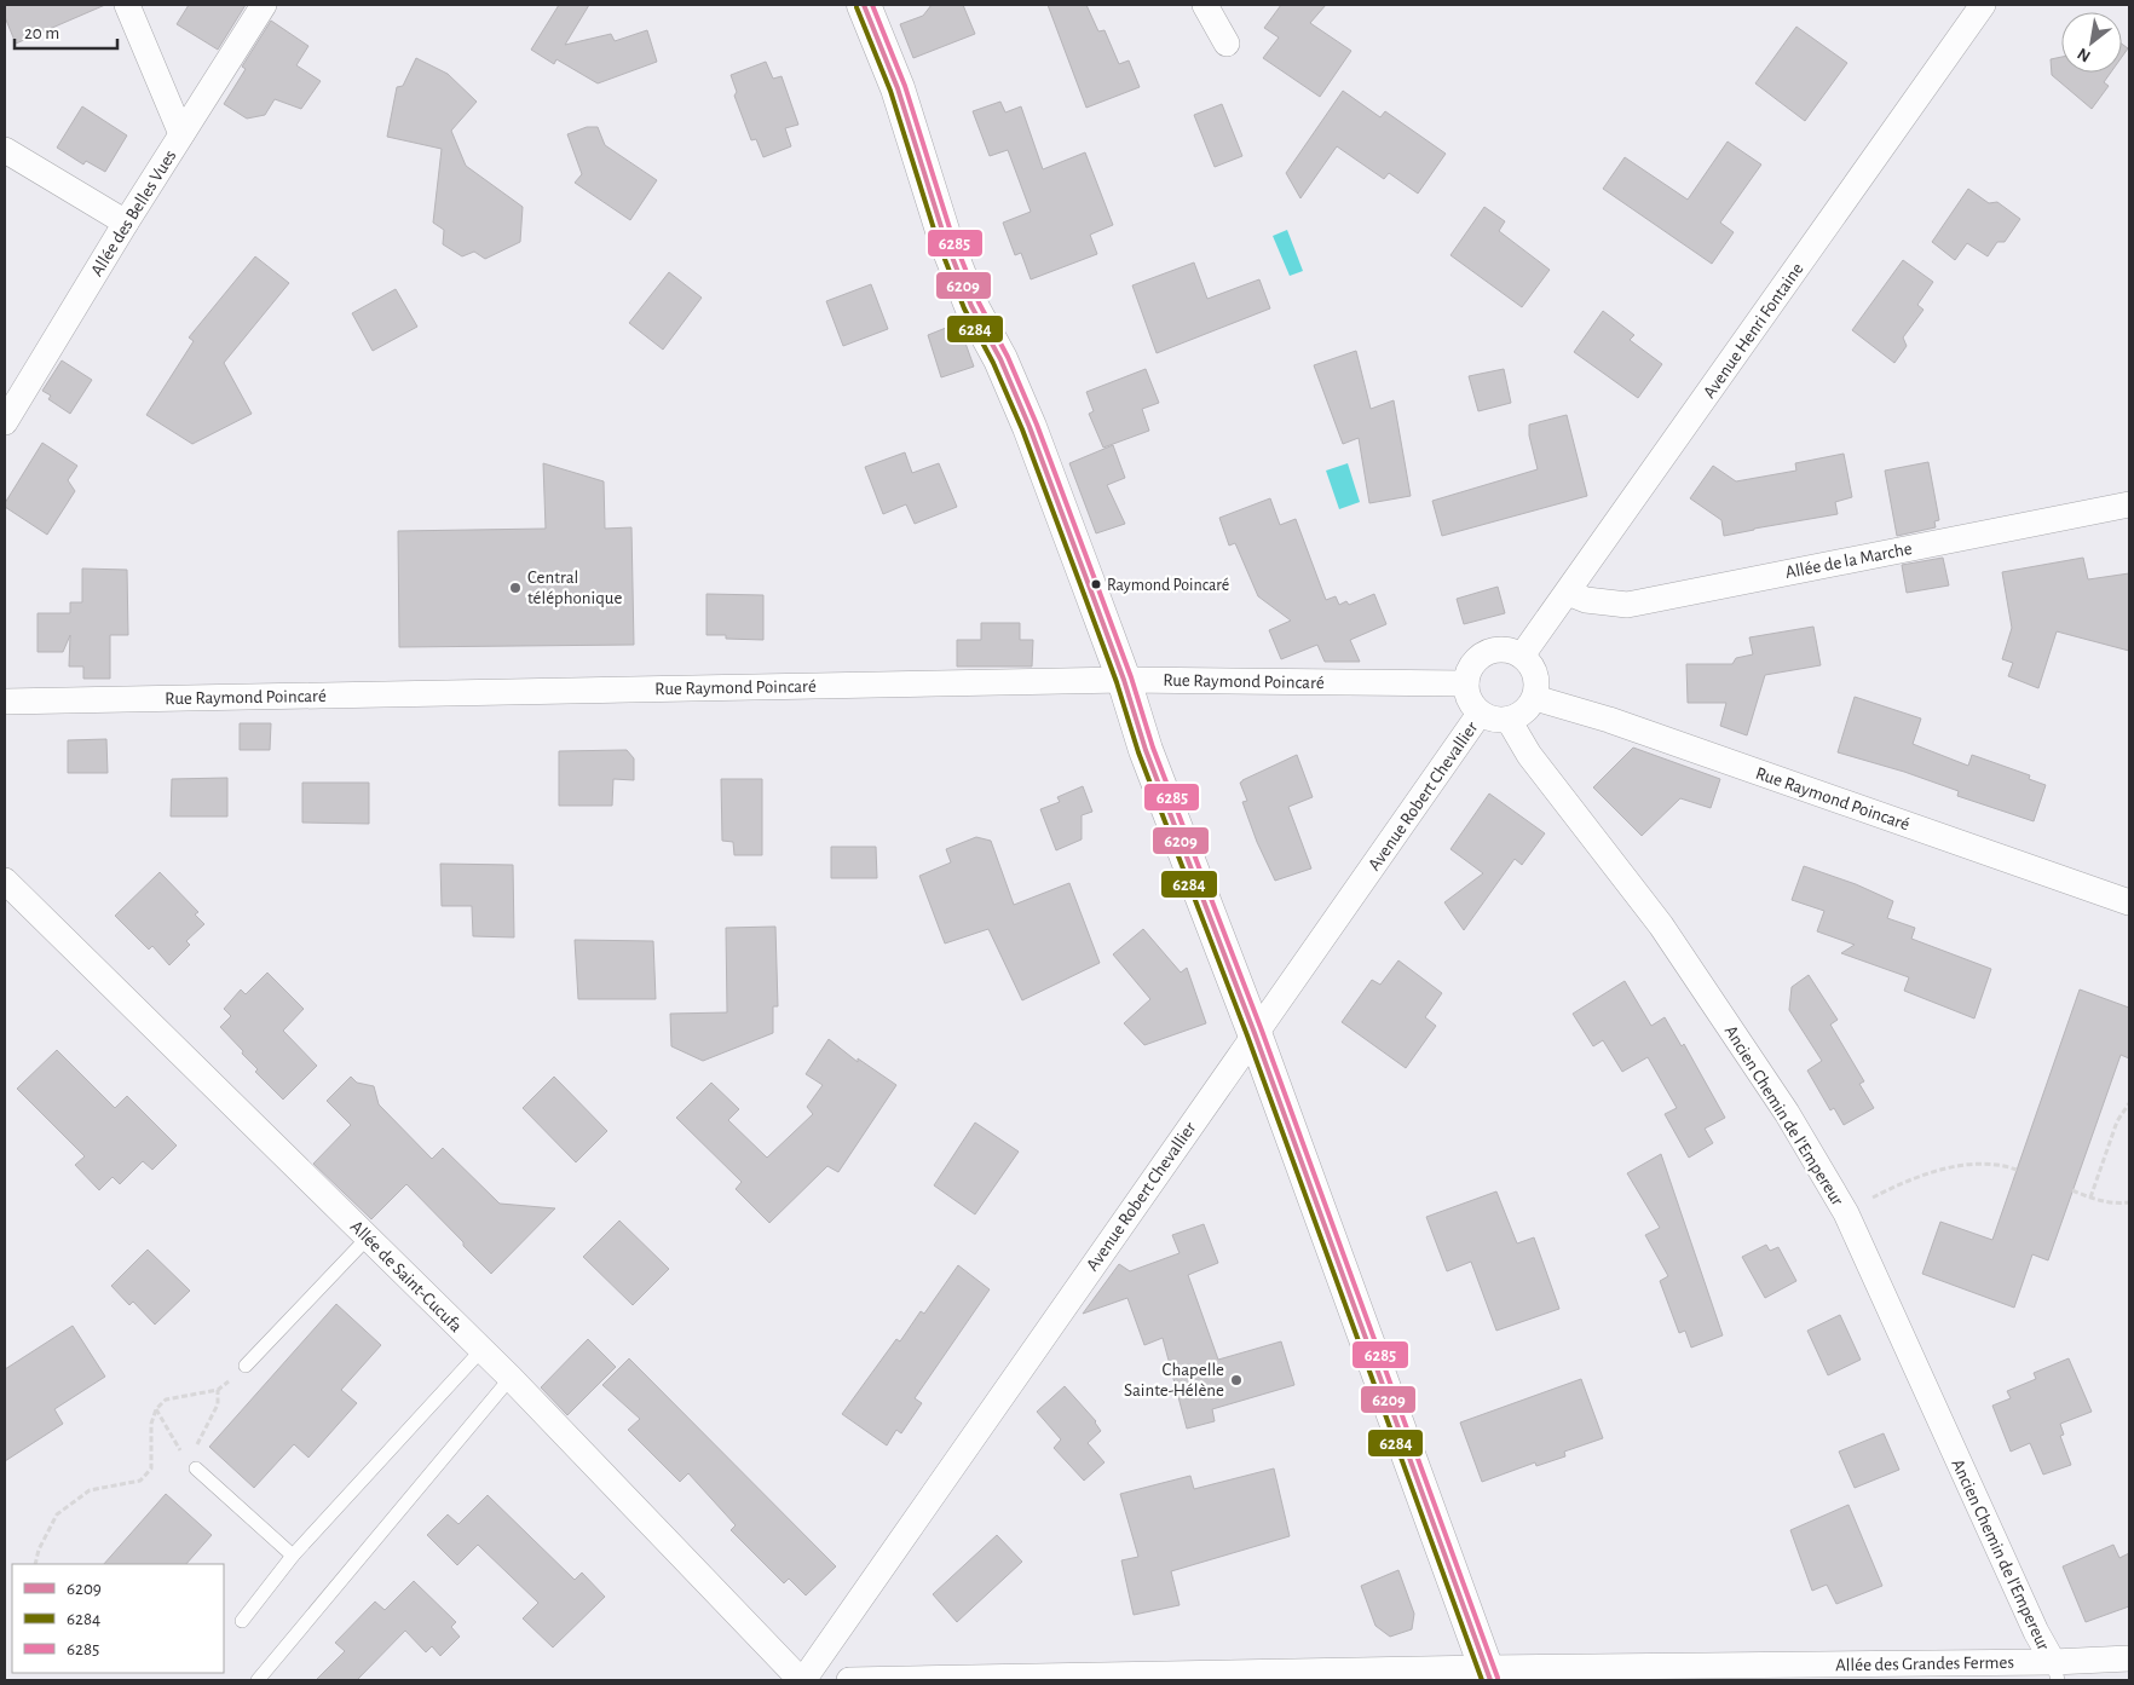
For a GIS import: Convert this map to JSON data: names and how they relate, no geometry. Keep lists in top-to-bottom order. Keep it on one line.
{"streets":{"street":["Allée des Belles Vues","Avenue Henri Fontaine","Allée de la Marche","Rue Raymond Poincaré","Avenue Robert Chevallier","Ancien Chemin de l'Empereur","Allée de Saint-Cucufa","Allée des Grandes Fermes"]},"crossings":[["Avenue Henri Fontaine","Allée de la Marche"],["Avenue Henri Fontaine","Rue Raymond Poincaré"],["Avenue Henri Fontaine","Avenue Robert Chevallier"],["Avenue Henri Fontaine","Ancien Chemin de l'Empereur"],["Rue Raymond Poincaré","Avenue Robert Chevallier"],["Rue Raymond Poincaré","Ancien Chemin de l'Empereur"],["Avenue Robert Chevallier","Ancien Chemin de l'Empereur"],["Avenue Robert Chevallier","Allée de Saint-Cucufa"],["Ancien Chemin de l'Empereur","Allée des Grandes Fermes"]],"places":["Raymond Poincaré","Central téléphonique","Chapelle Sainte-Hélène"],"lines":["transit line 6209","transit line 6285","transit line 6284"],"legend":["6209","6284","6285"],"scale_bar":"20 m","north":"bottom left"}
